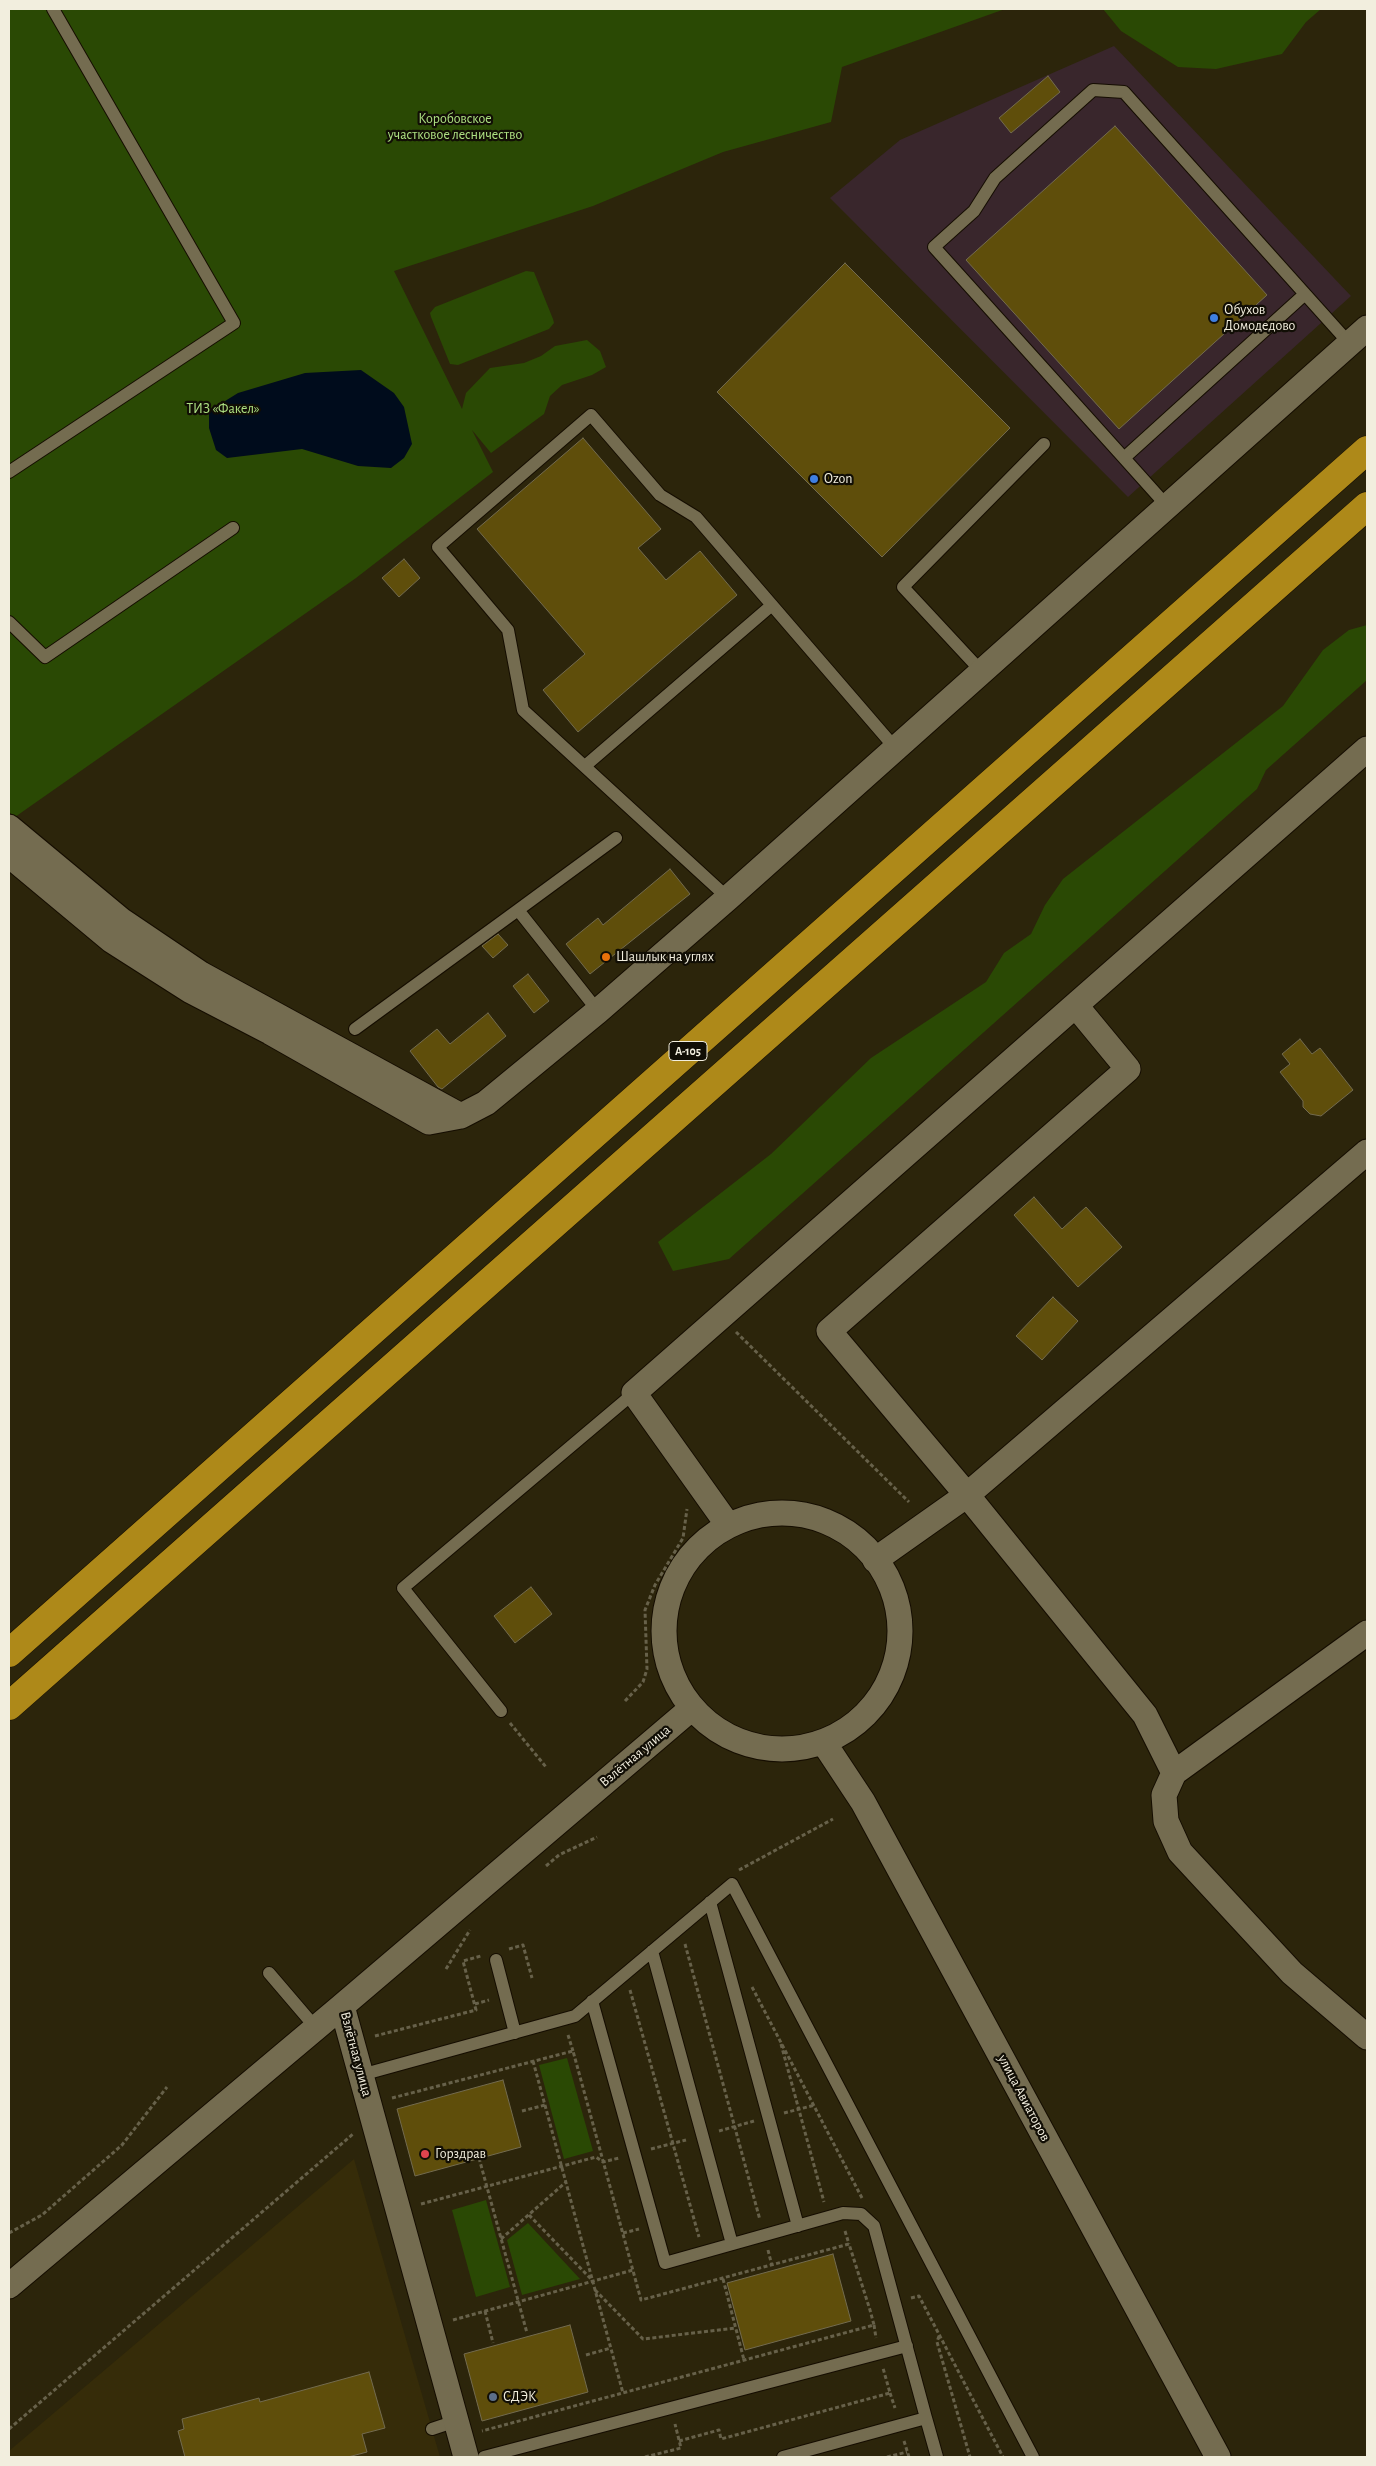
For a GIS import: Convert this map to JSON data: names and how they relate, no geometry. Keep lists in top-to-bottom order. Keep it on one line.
{"streets":{"highway":["А-105"],"street":["Взлётная улица","улица Авиаторов"]},"parks":["Коробовское участковое лесничество","ТИЗ «Факел»"],"places":["Обухов Домодедово","Ozon","Шашлык на углях","Горздрав","СДЭК"]}
